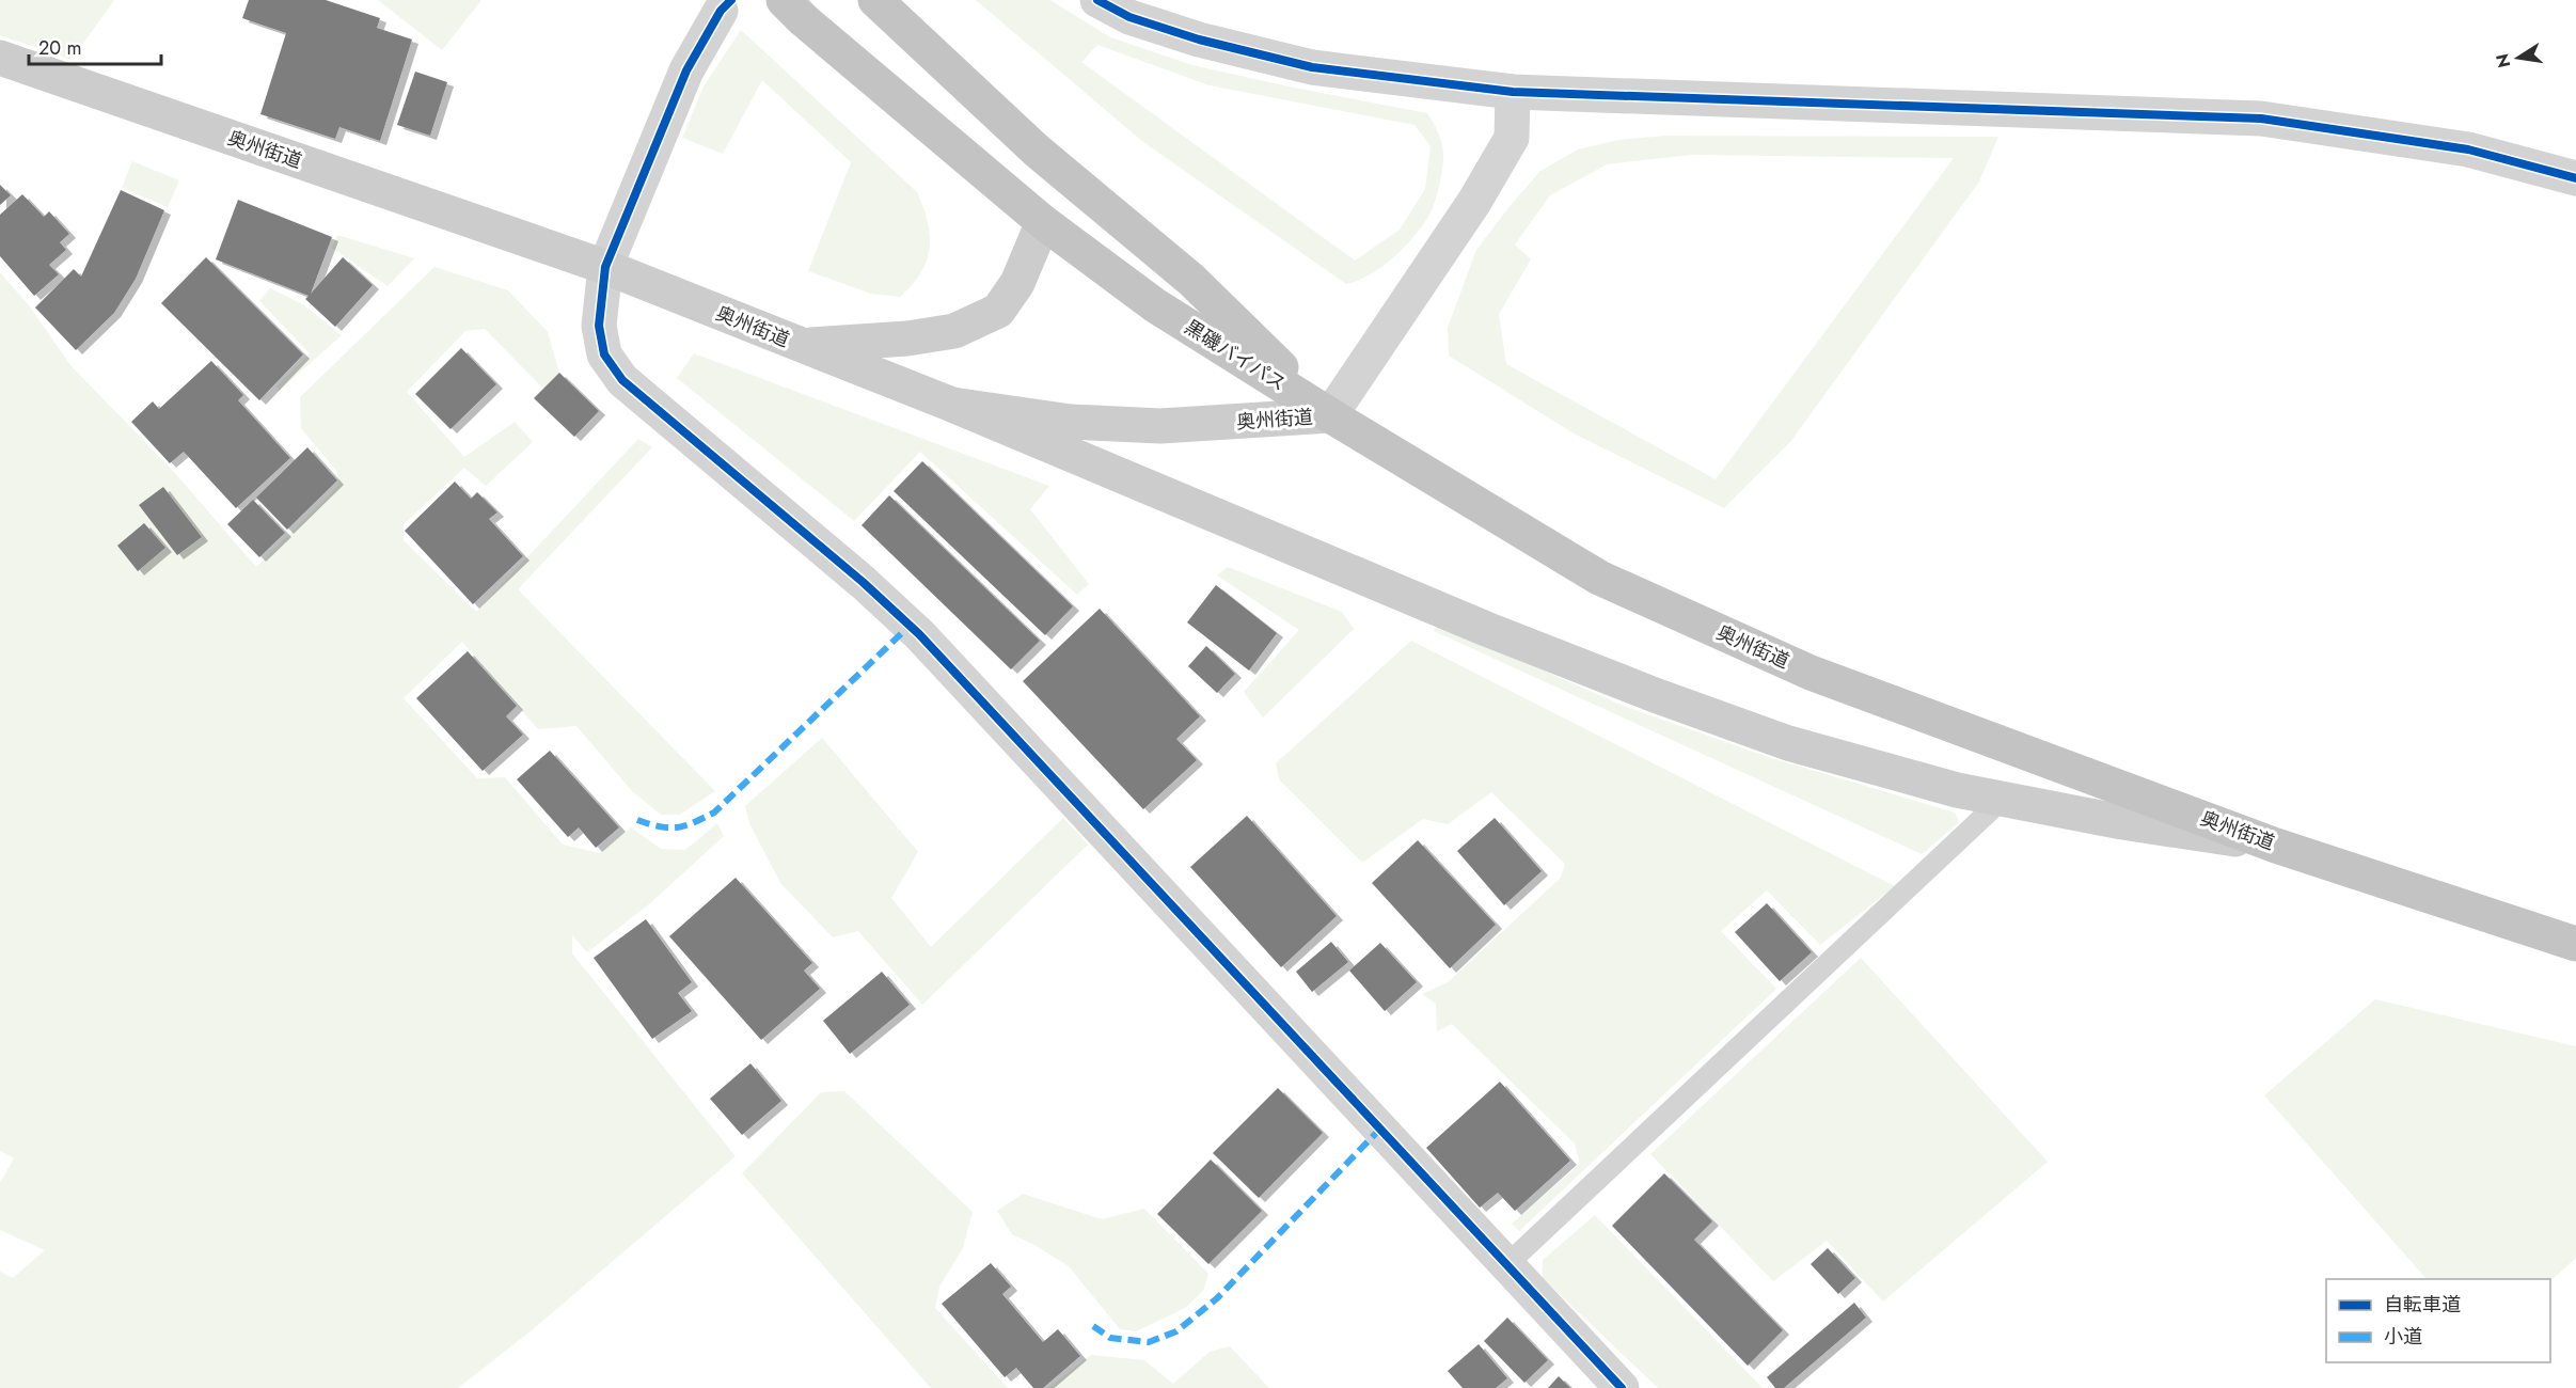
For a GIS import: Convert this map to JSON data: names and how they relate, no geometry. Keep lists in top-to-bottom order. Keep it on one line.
{"streets":{"highway":["奥州街道","黒磯バイパス"]},"crossings":[["奥州街道","黒磯バイパス"]],"legend":["自転車道","小道"],"scale_bar":"20 m","north":"left"}
